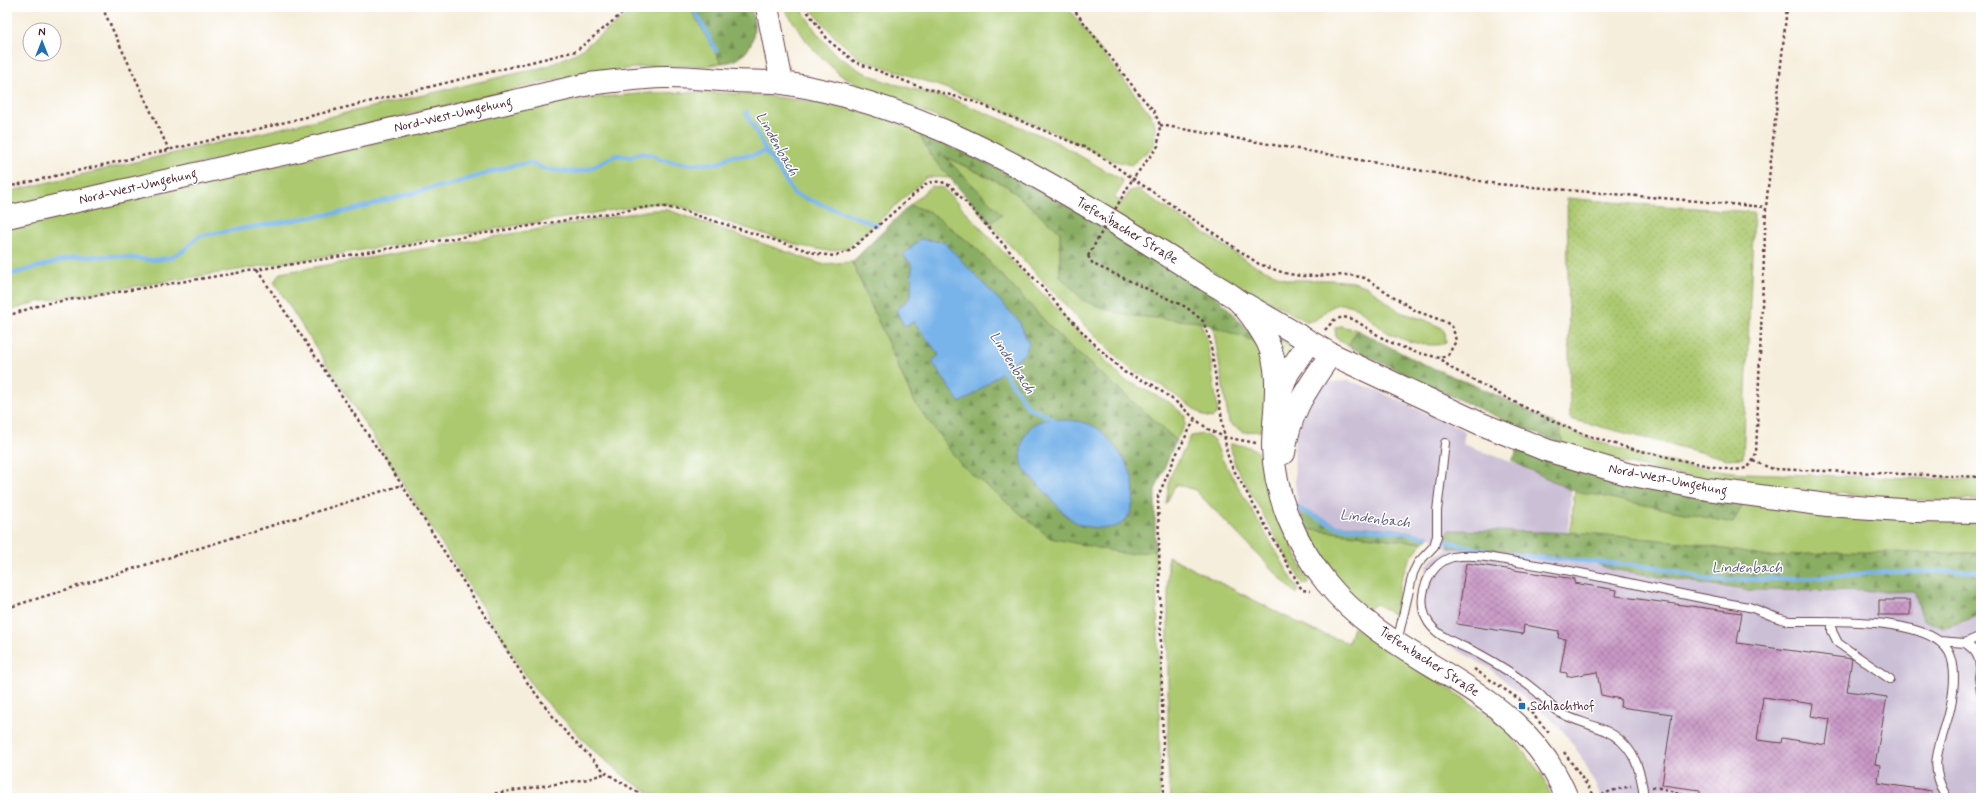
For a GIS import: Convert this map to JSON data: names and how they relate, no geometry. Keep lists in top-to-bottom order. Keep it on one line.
{"streets":{"main road":["Nord-West-Umgehung","Tiefenbacher Straße"]},"crossings":[["Nord-West-Umgehung","Tiefenbacher Straße"]],"water":["Lindenbach"],"places":{"transit":["Schlachthof"]},"north":"top"}
